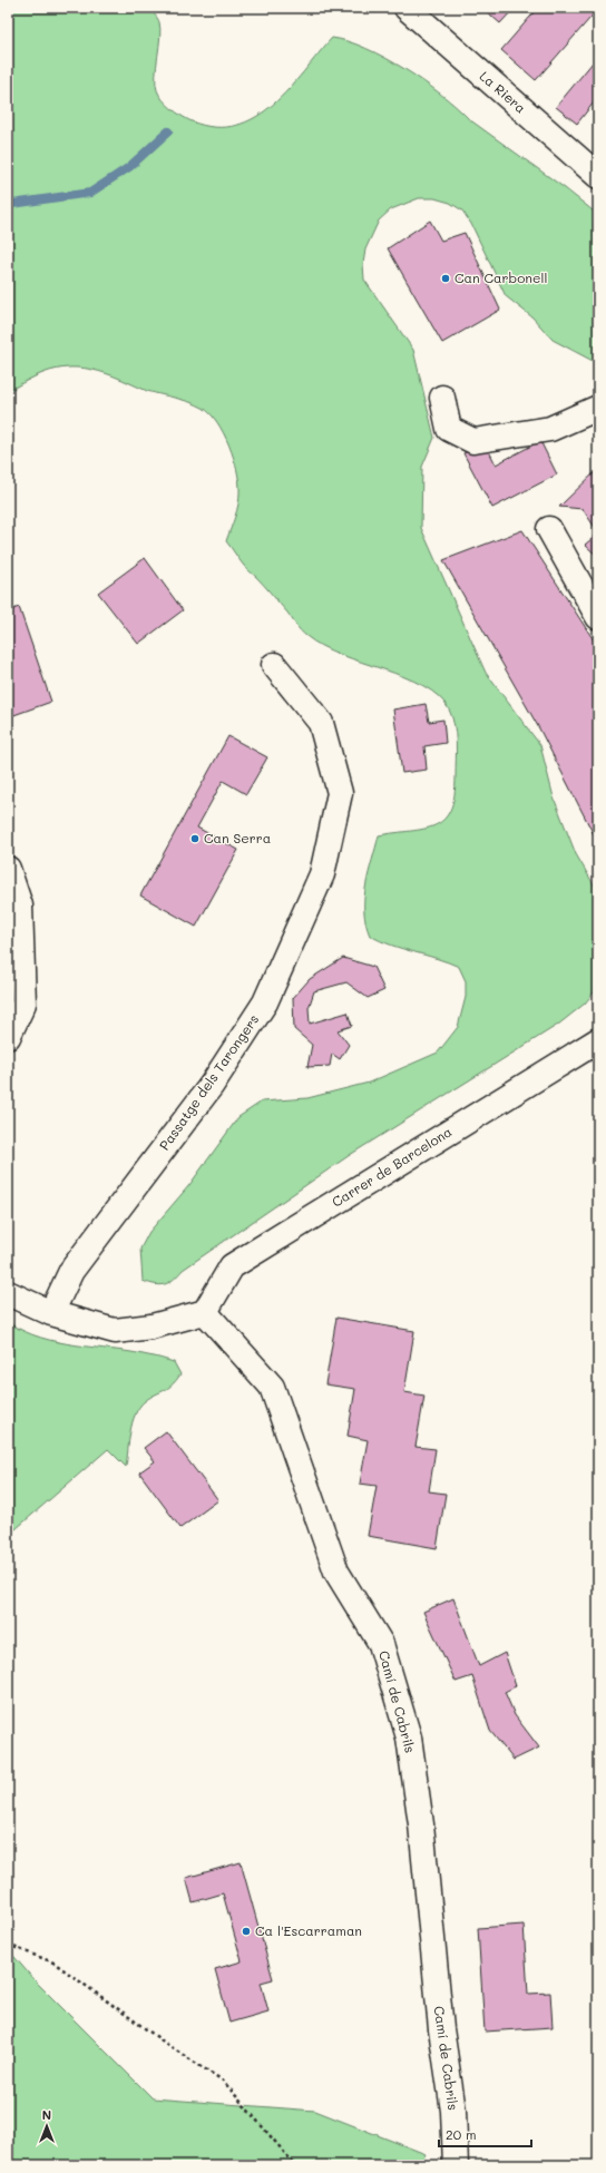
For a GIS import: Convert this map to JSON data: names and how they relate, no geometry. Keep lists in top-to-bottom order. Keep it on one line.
{"streets":{"street":["La Riera","Passatge dels Tarongers","Carrer de Barcelona","Camí de Cabrils"]},"crossings":[["Carrer de Barcelona","Camí de Cabrils"]],"places":["Can Carbonell","Can Serra","Ca l'Escarraman"],"scale_bar":"20 m","north":"top"}
